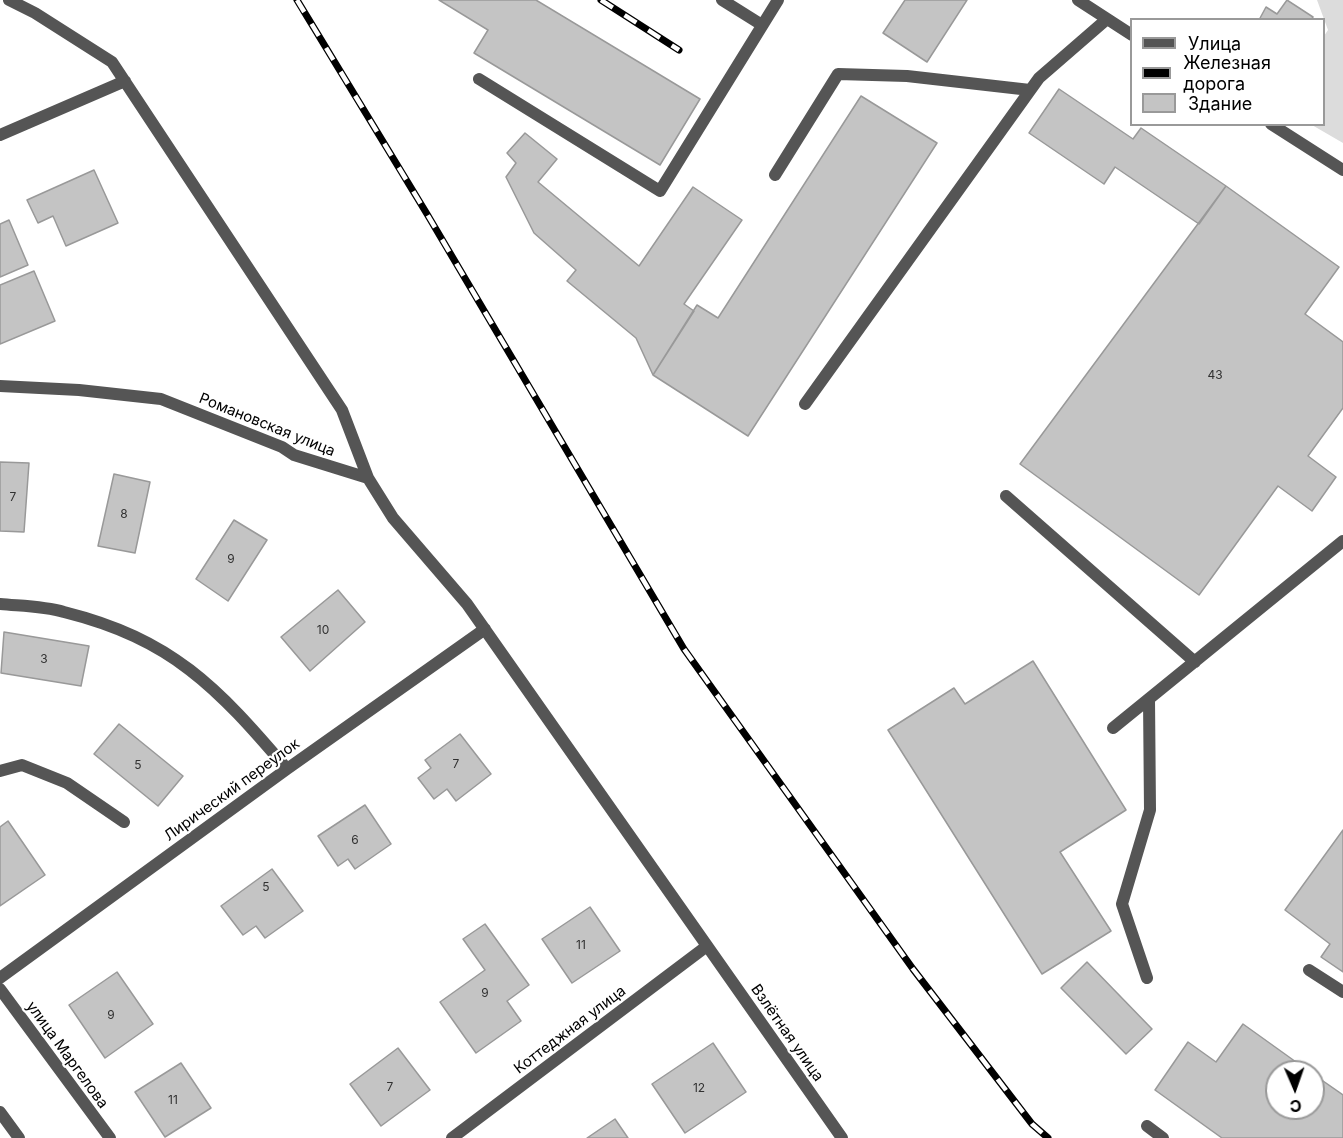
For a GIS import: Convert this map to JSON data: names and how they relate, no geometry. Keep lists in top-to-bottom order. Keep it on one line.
{"streets":{"street":["Романовская улица","Лирический переулок","Коттеджная улица","Взлётная улица","улица Маргелова"]},"crossings":[["Лирический переулок","Взлётная улица"],["Коттеджная улица","Взлётная улица"]],"house_numbers":["43","7","8","9","10","3","7","5","6","5","11","9","9","7","12","11"],"legend":["Улица","Железная дорога","Здание"],"north":"bottom"}
